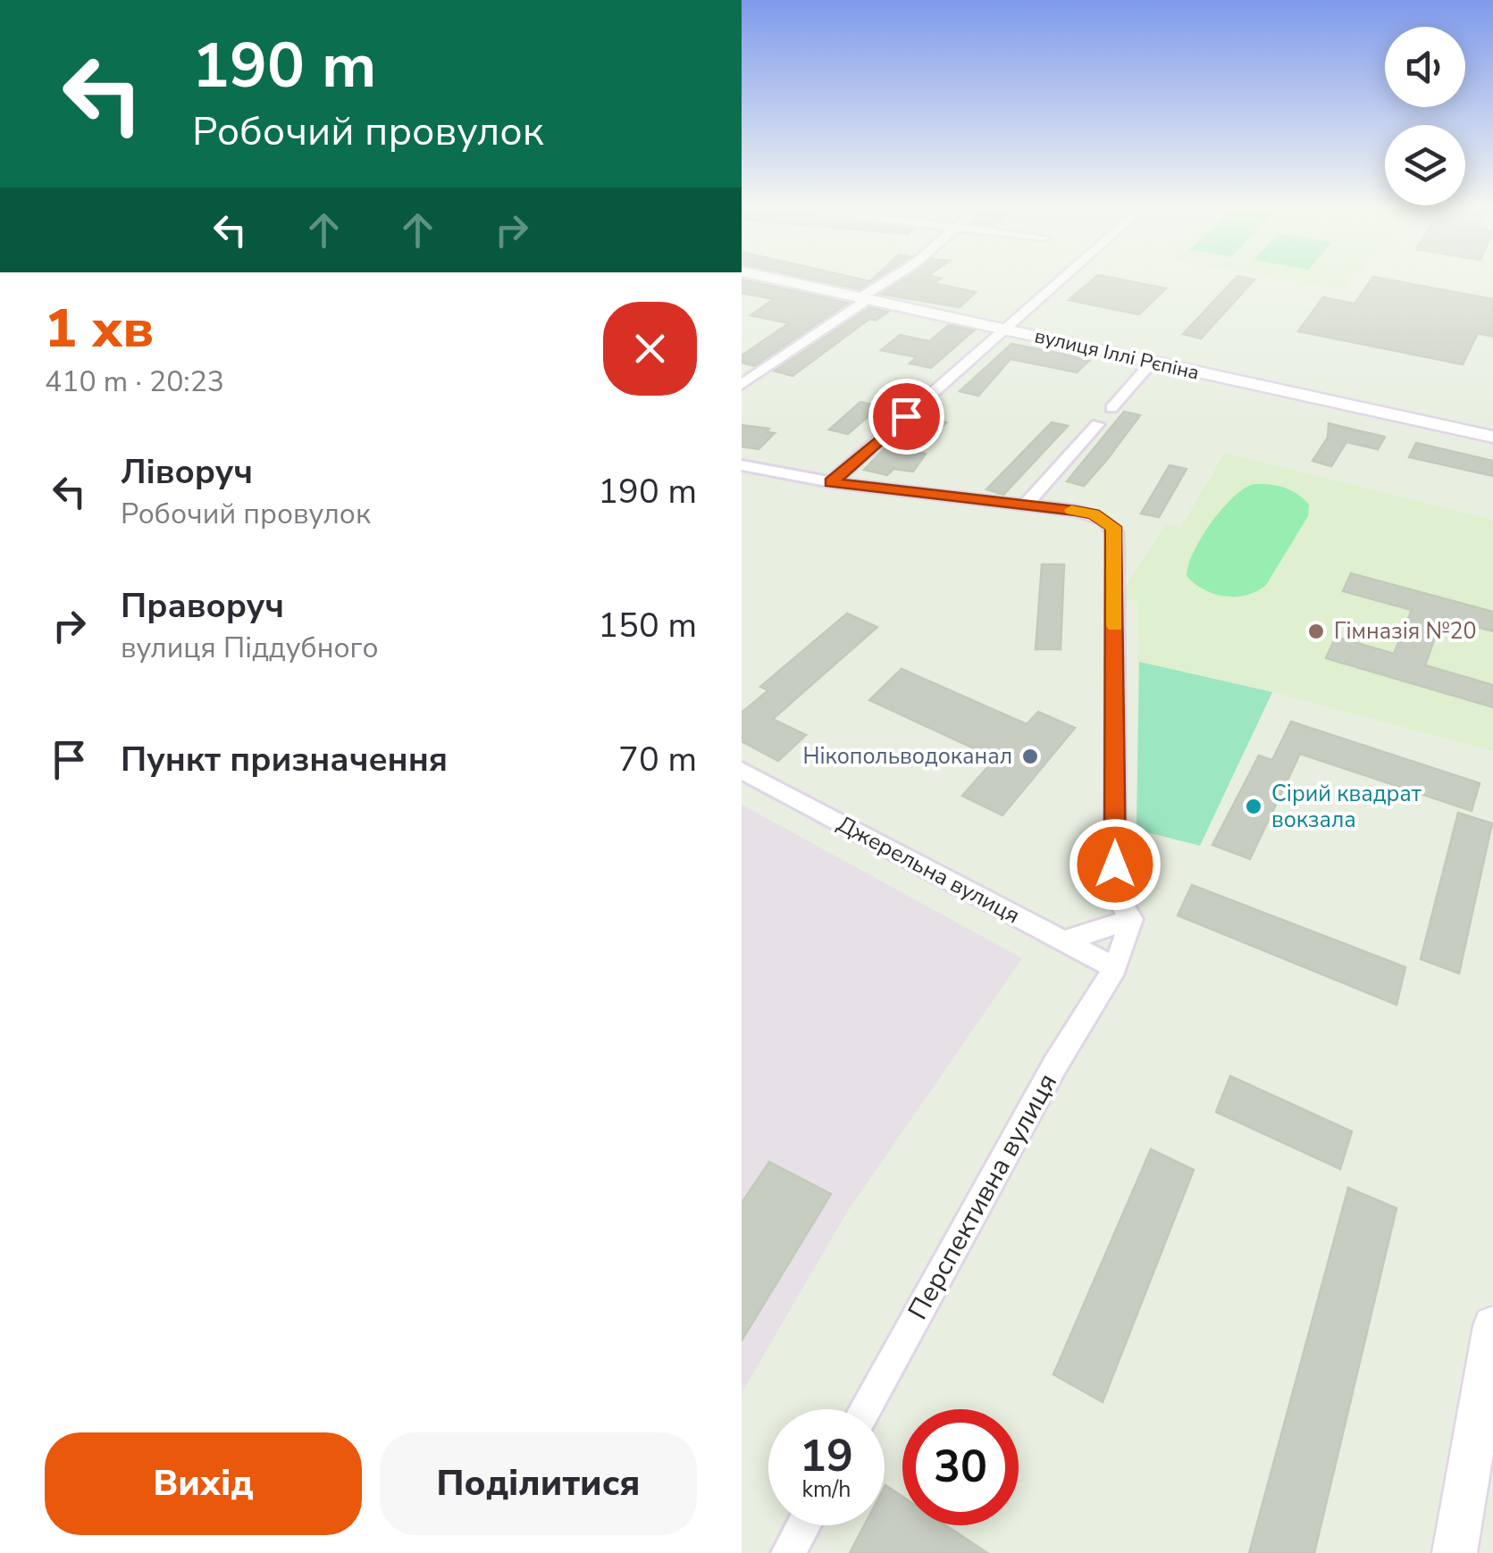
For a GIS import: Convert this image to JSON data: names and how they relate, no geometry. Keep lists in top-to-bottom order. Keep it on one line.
{"streets":{"street":["вулиця Іллі Рєпіна","Джерельна вулиця","Перспективна вулиця"]},"crossings":[["Джерельна вулиця","Перспективна вулиця"]],"places":["Гімназія №20","Нікопольводоканал","Сірий квадрат вокзала"],"page":{"turn":["190 m","Робочий провулок"],"heading":["1 хв","410 m · 20:23"],"list":[{"name":"Ліворуч","note":"Робочий провулок","value":"190 m"},{"name":"Праворуч","note":"вулиця Піддубного","value":"150 m"},{"name":"Пункт призначення","value":"70 m"}],"speed":"19 km/h","limit":"30","buttons":["Вихід","Поділитися"]}}
